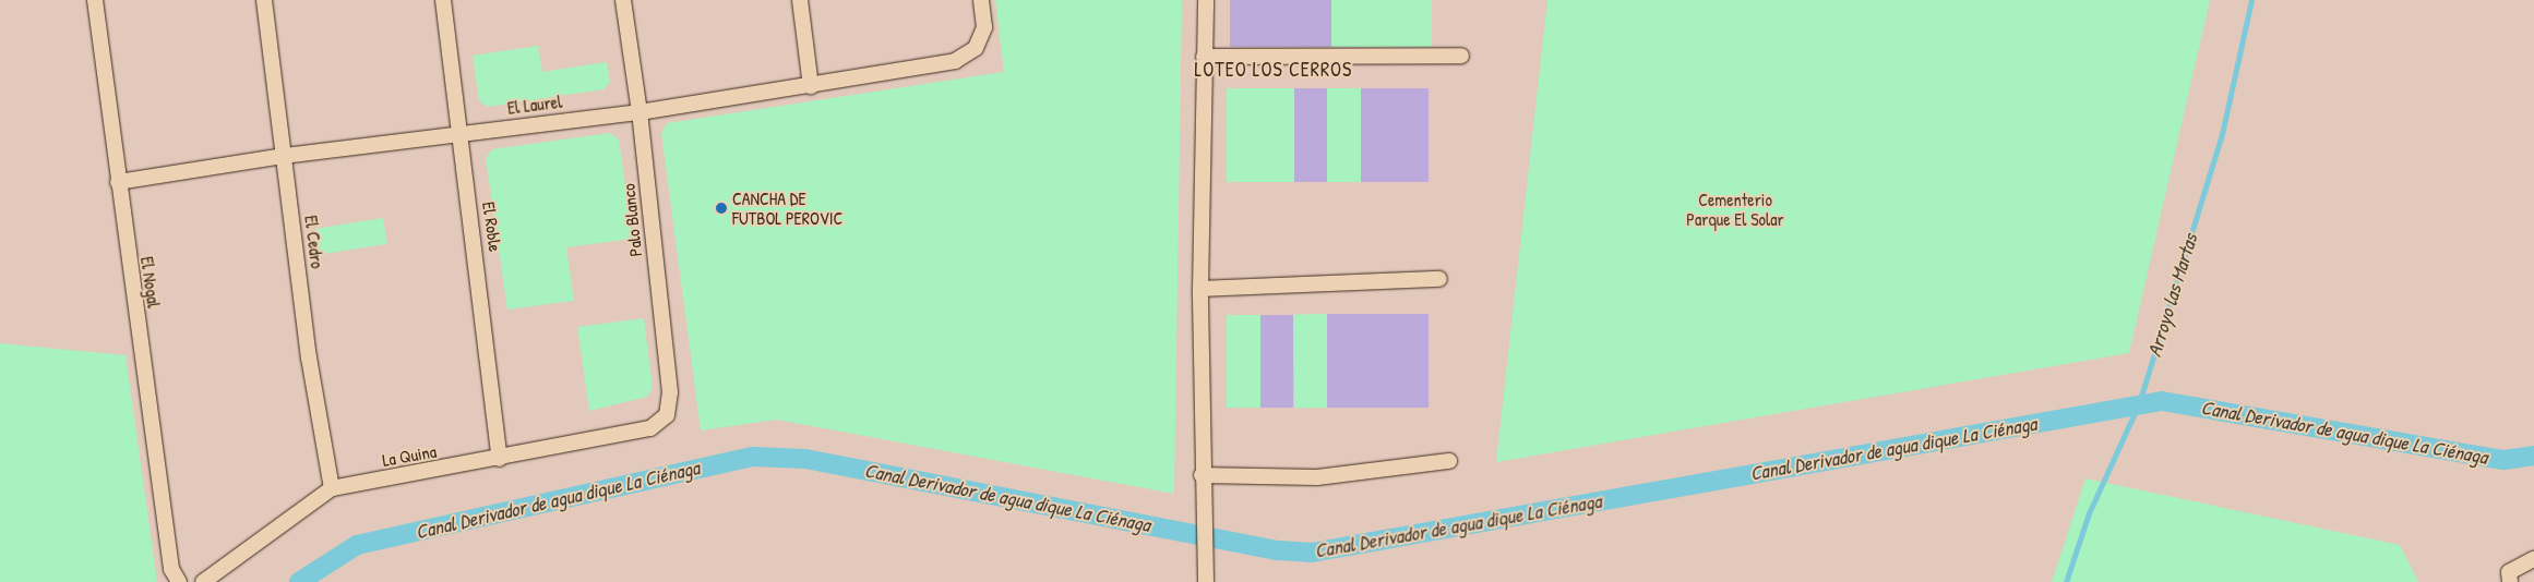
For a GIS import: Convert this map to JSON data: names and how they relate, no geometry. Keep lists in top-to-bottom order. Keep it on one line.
{"streets":{"street":["El Laurel","Palo Blanco","El Roble","El Cedro","El Nogal","La Quina"]},"crossings":[["El Laurel","Palo Blanco"],["El Laurel","El Roble"],["El Laurel","El Cedro"],["El Laurel","El Nogal"],["Palo Blanco","La Quina"],["El Roble","La Quina"],["El Cedro","La Quina"]],"districts":["LOTEO LOS CERROS"],"water":["Arroyo las Martas","Canal Derivador de agua dique La Ciénaga"],"parks":["Cementerio Parque El Solar"],"places":["CANCHA DE FUTBOL PEROVIC"]}
